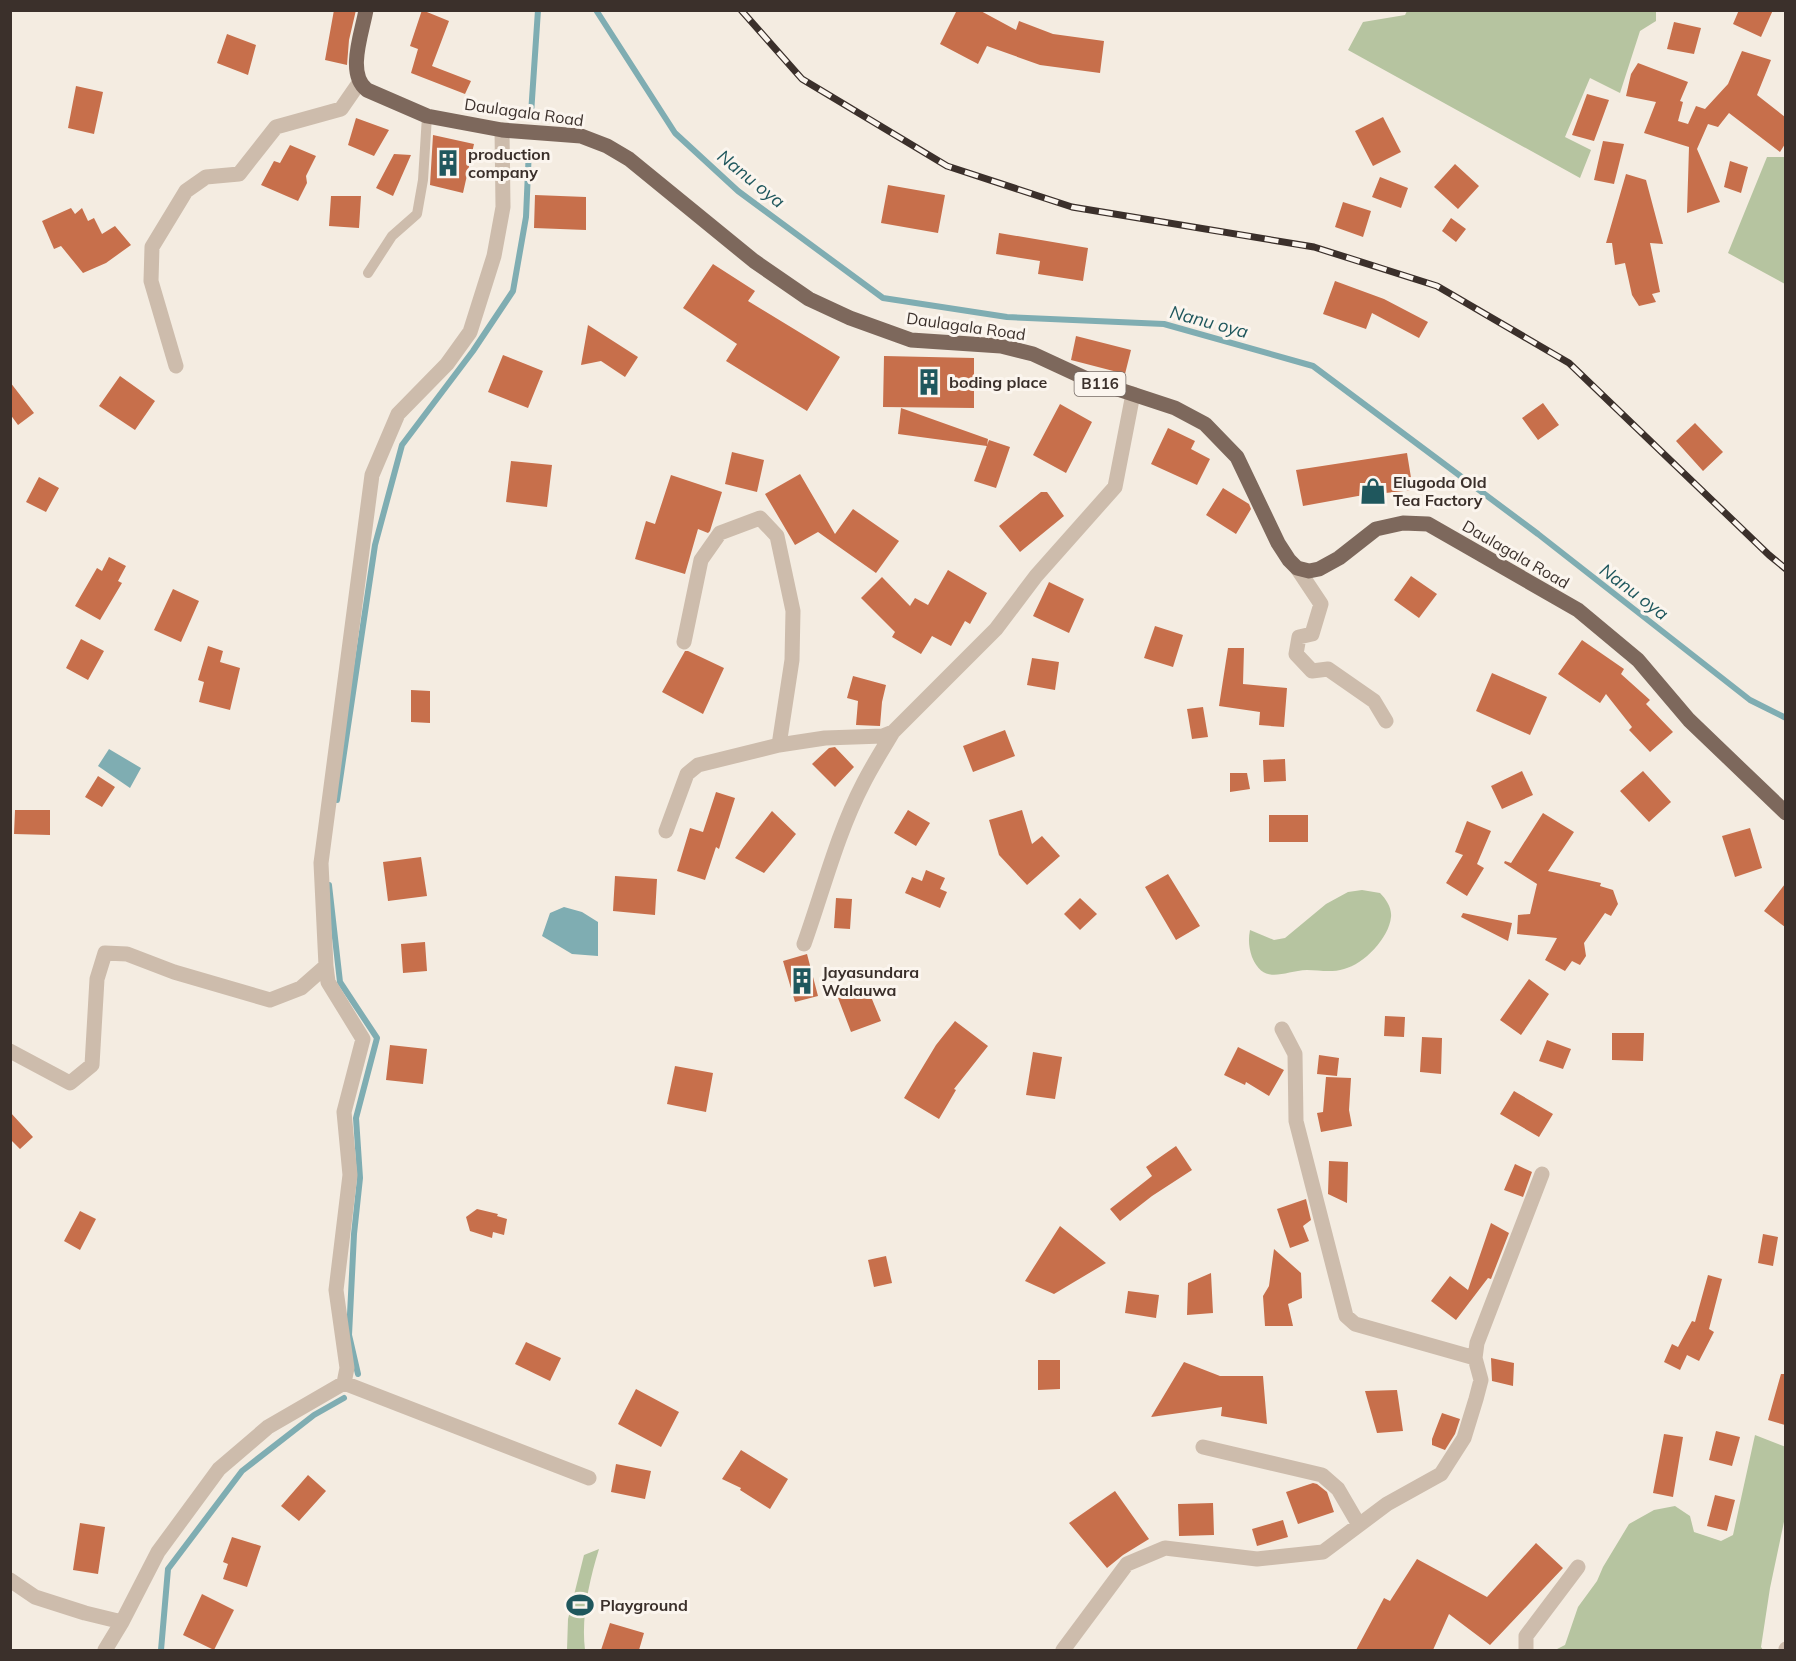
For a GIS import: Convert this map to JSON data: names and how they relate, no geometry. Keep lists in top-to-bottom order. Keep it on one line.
{"streets":{"main road":["Daulagala Road","B116"]},"water":["Nanu oya"],"places":{"building":["production company","boding place","Jayasundara Walauwa"],"shop":["Elugoda Old Tea Factory"],"sports":["Playground"]}}
